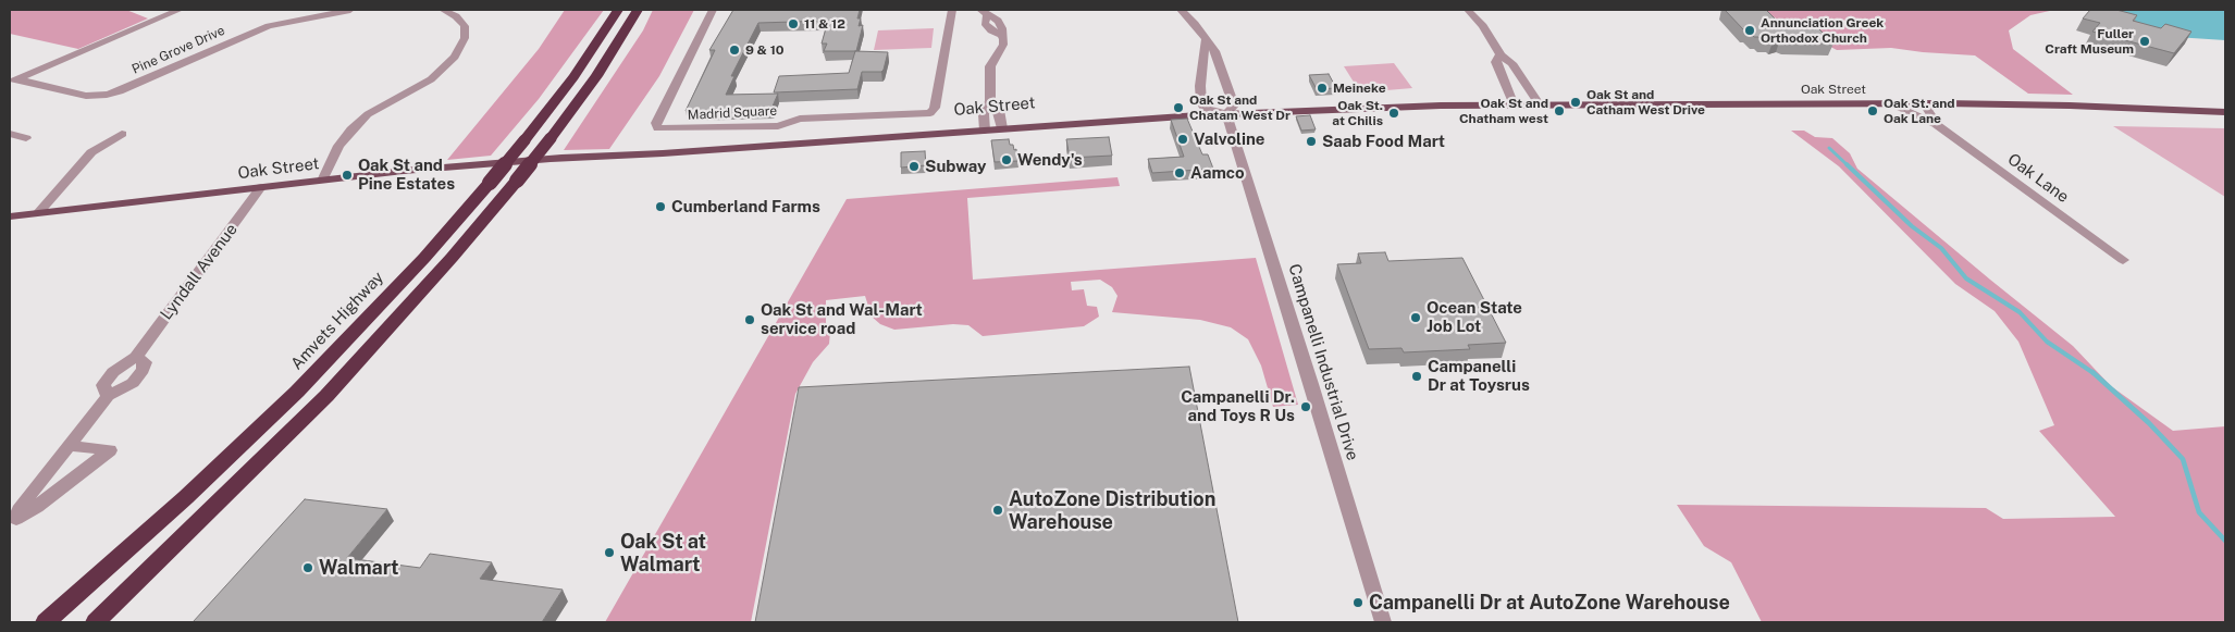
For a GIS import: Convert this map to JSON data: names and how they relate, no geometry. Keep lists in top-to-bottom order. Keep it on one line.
{"streets":{"highway":["Amvets Highway"],"main road":["Oak Street"],"street":["Pine Grove Drive","Madrid Square","Oak Lane","Lyndall Avenue","Campanelli Industrial Drive"]},"crossings":[["Oak Street","Oak Lane"],["Oak Street","Lyndall Avenue"],["Oak Street","Campanelli Industrial Drive"]],"places":["11 & 12","Annunciation Greek Orthodox Church","Fuller Craft Museum","9 & 10","Meineke","Oak St and Catham West Drive","Oak St and Chatam West Dr","Oak St and Chatham west","Oak St. and Oak Lane","Oak St. at Chilis","Valvoline","Saab Food Mart","Wendy's","Subway","Aamco","Oak St and Pine Estates","Cumberland Farms","Ocean State Job Lot","Oak St and Wal-Mart service road","Campanelli Dr at Toysrus","Campanelli Dr. and Toys R Us","AutoZone Distribution Warehouse","Oak St at Walmart","Walmart","Campanelli Dr at AutoZone Warehouse"]}
